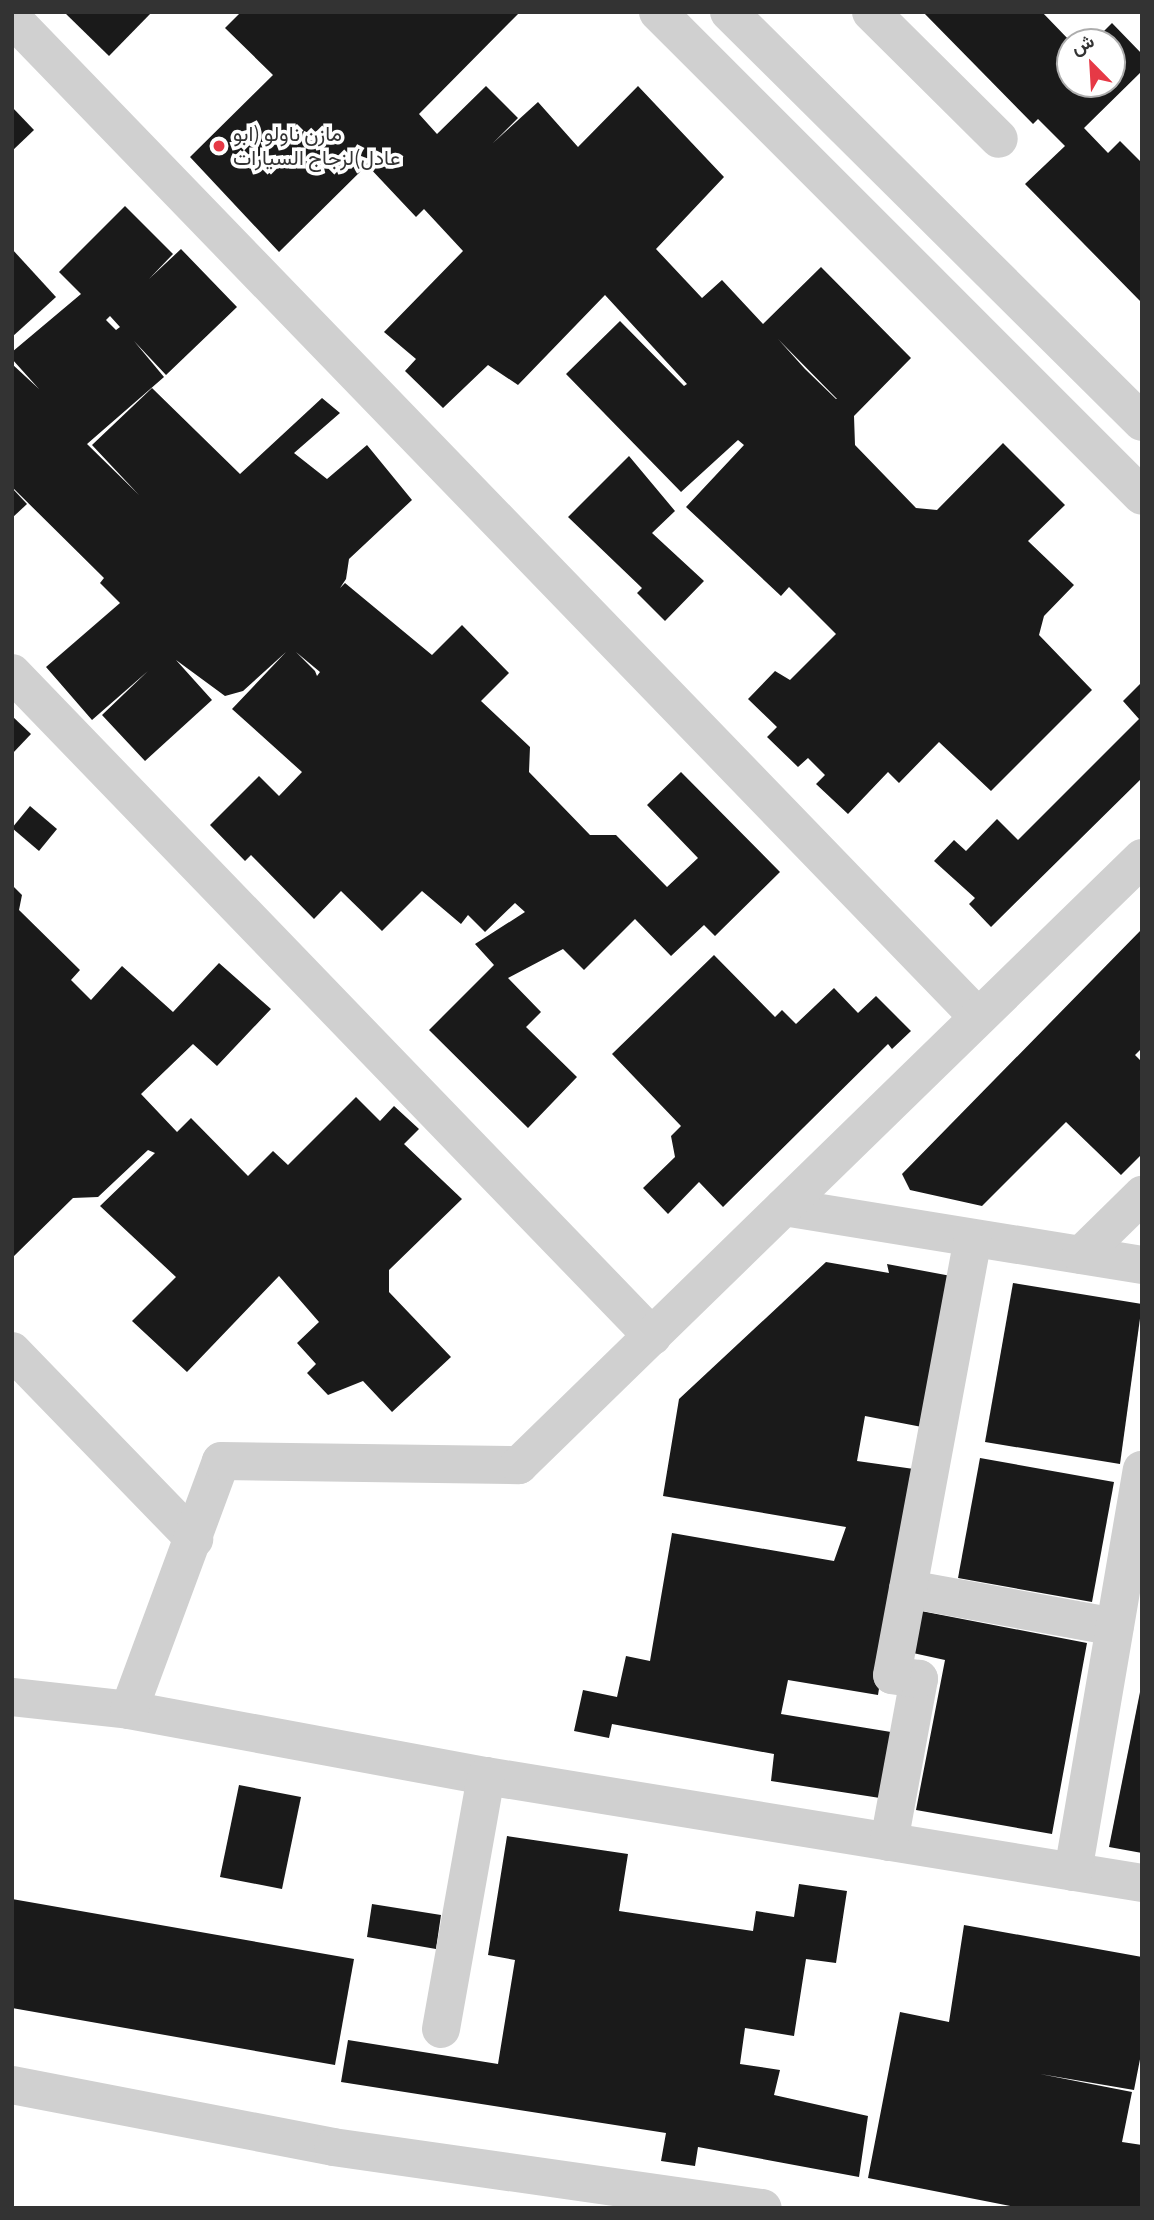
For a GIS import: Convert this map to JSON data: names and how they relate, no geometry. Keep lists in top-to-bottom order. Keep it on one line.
{"places":["مازن ناولو (ابو عادل)لزجاج السيارات"],"north":"top left"}
